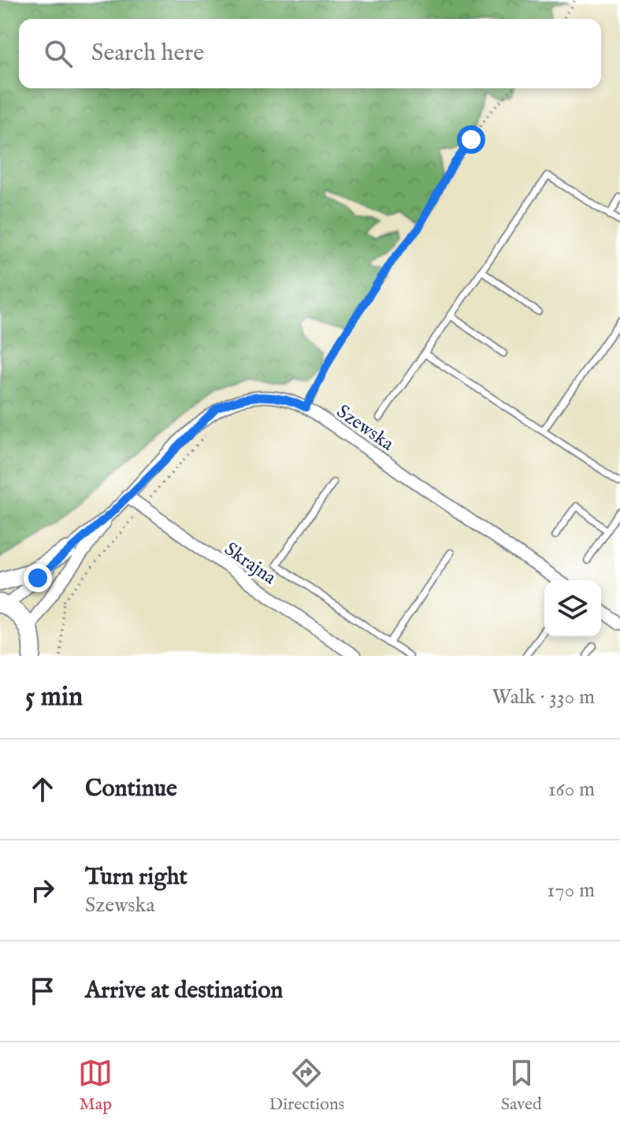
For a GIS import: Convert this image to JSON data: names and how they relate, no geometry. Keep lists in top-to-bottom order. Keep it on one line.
{"streets":{"street":["Szewska","Skrajna"]},"crossings":[["Szewska","Skrajna"]],"page":{"search":"Search here","heading":["5 min","Walk · 330 m"],"list":[["Continue","160 m"],["Turn right","Szewska","170 m"],"Arrive at destination"],"nav":["Map","Directions","Saved"]}}
